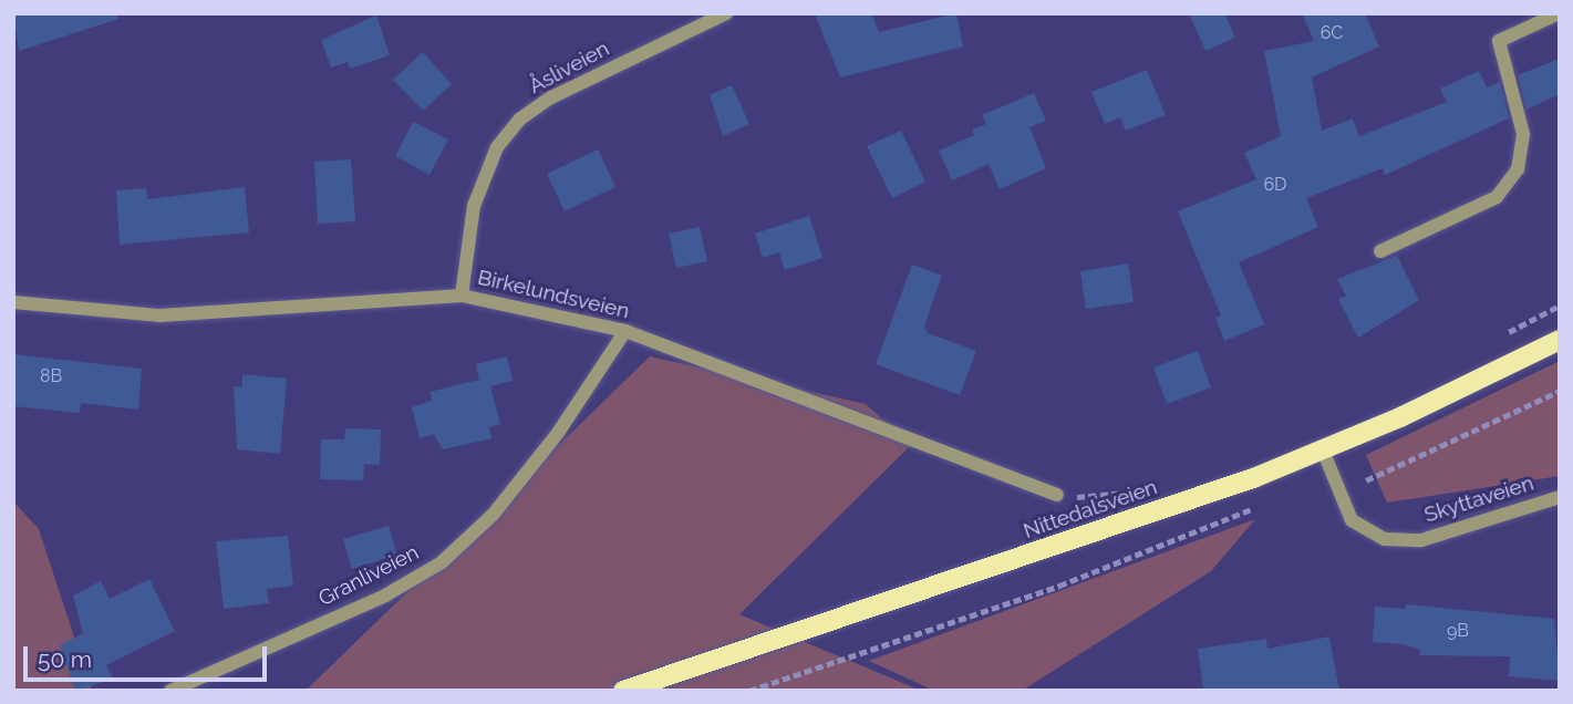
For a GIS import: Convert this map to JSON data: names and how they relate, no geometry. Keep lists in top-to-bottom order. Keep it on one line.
{"streets":{"main road":["Nittedalsveien"],"street":["Åsliveien","Birkelundsveien","Skyttaveien","Granliveien"]},"crossings":[["Åsliveien","Birkelundsveien"],["Birkelundsveien","Granliveien"],["Skyttaveien","Nittedalsveien"]],"house_numbers":["6C","6D","8B","9B"],"scale_bar":"50 m"}
